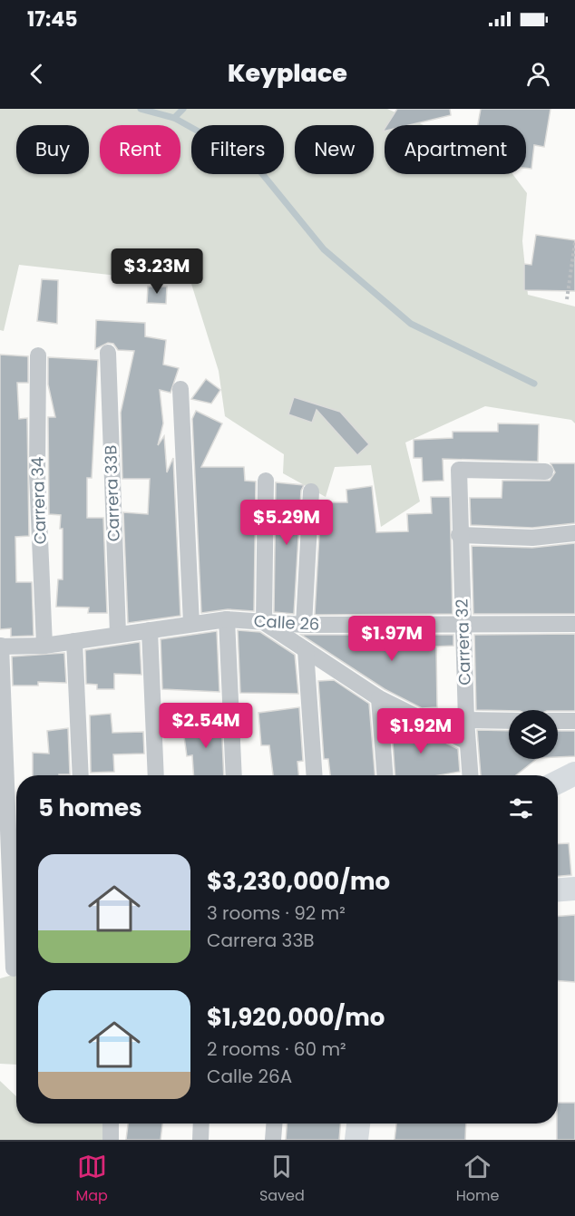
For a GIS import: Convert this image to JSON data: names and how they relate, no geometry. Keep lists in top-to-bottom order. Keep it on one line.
{"streets":{"street":["Carrera 33B","Carrera 34","Calle 26","Carrera 32"]},"crossings":[["Carrera 33B","Calle 26"],["Carrera 34","Calle 26"],["Calle 26","Carrera 32"]],"page":{"status":"17:45","header":"Keyplace","chip":["Buy","Rent","Filters","New","Apartment"],"price":["$3.23M","$5.29M","$1.97M","$2.54M","$1.92M"],"heading":"5 homes","list":[{"name":"$3,230,000/mo","note":"3 rooms · 92 m² · Carrera 33B"},{"name":"$1,920,000/mo","note":"2 rooms · 60 m² · Calle 26A"}],"tabs":["Map","Saved","Home"]}}
